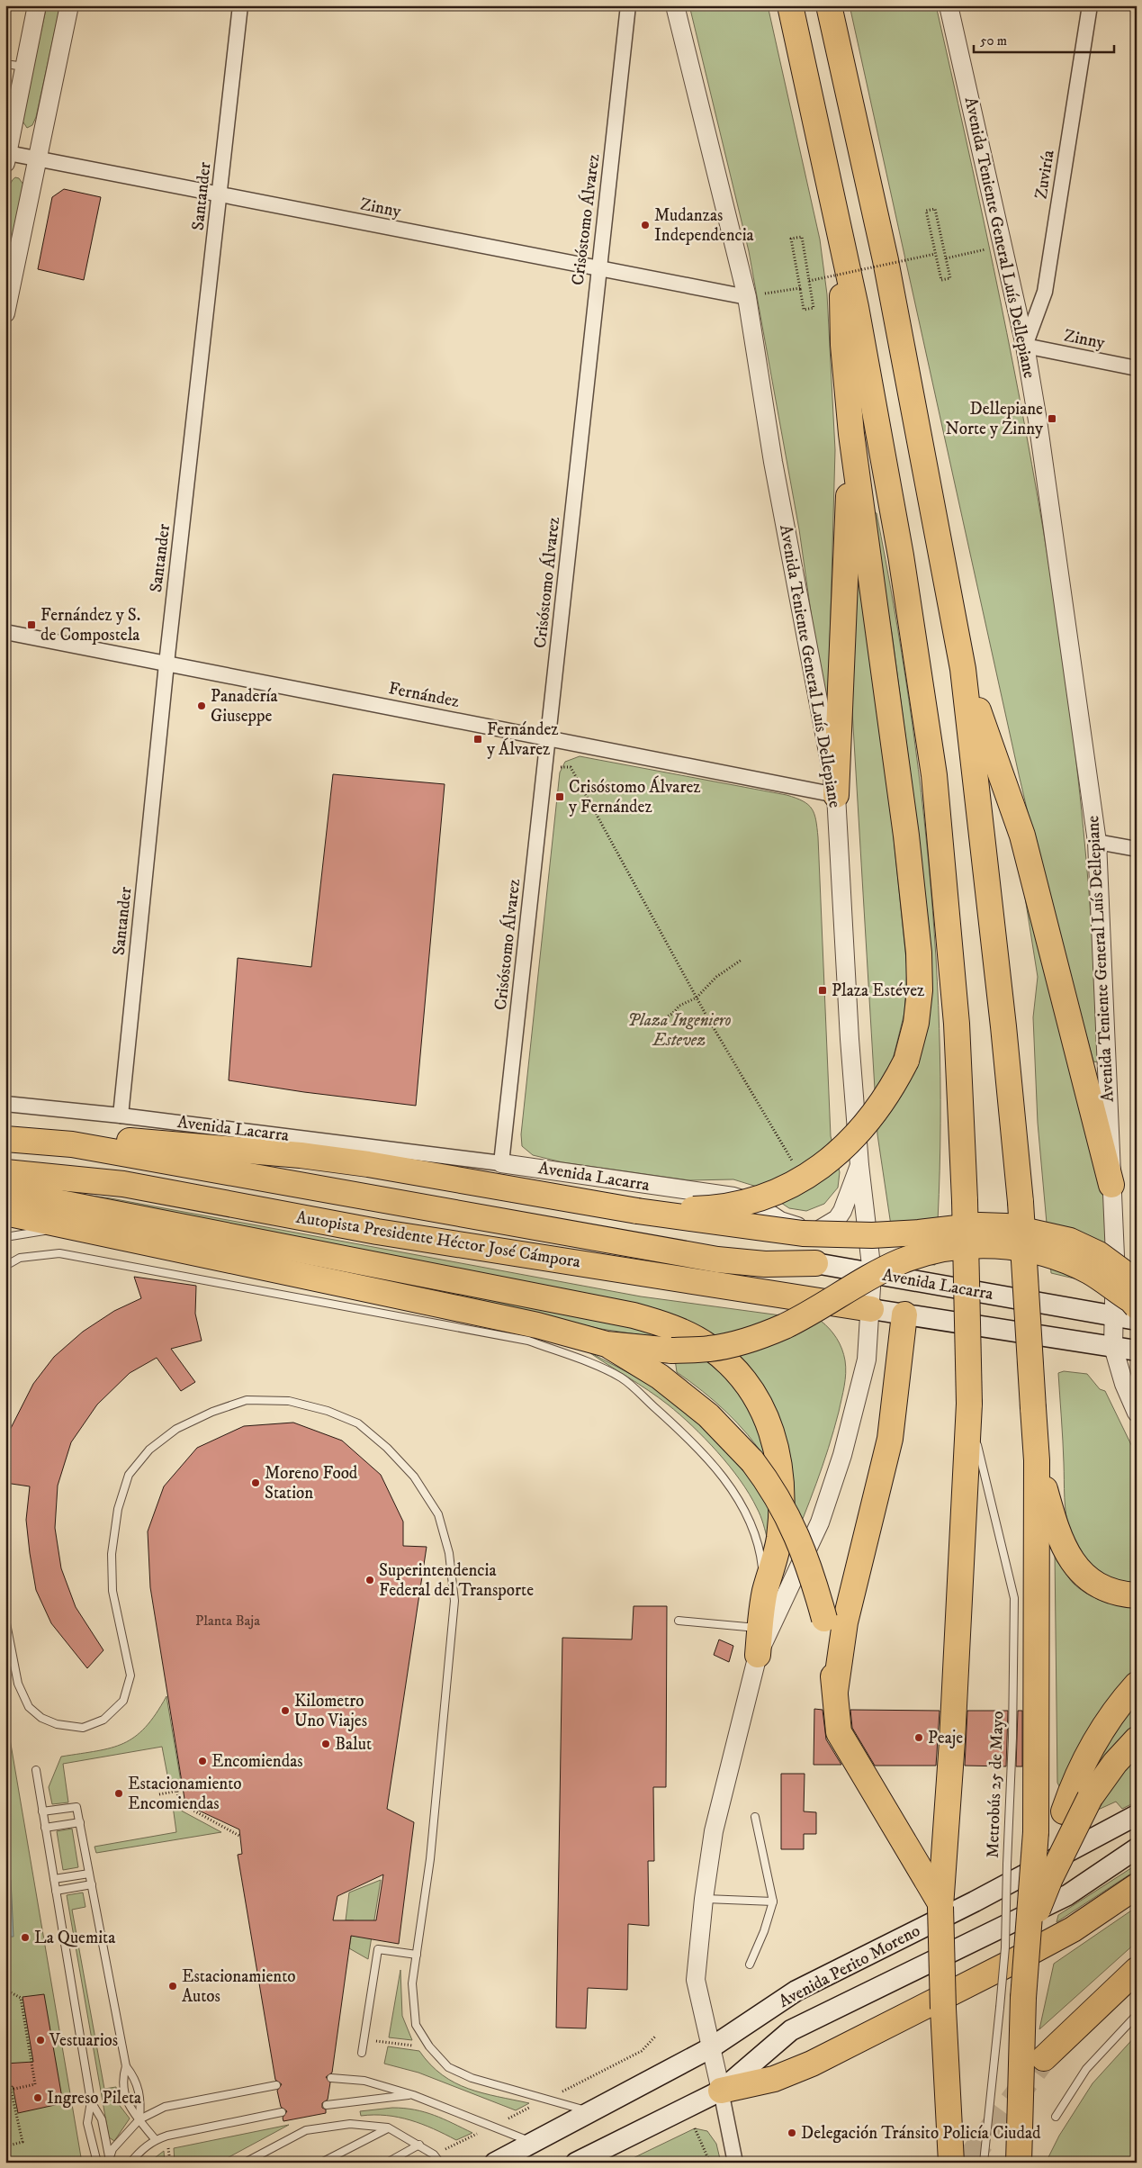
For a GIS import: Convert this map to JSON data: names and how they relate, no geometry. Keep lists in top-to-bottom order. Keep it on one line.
{"streets":{"highway":["Autopista Presidente Héctor José Cámpora"],"main road":["Avenida Lacarra","Avenida Perito Moreno"],"street":["Zuviría","Santander","Zinny","Crisóstomo Álvarez","Avenida Teniente General Luís Dellepiane","Fernández"],"lane":["Metrobús 25 de Mayo"]},"crossings":[["Zuviría","Zinny"],["Zuviría","Avenida Teniente General Luís Dellepiane"],["Santander","Zinny"],["Santander","Fernández"],["Santander","Avenida Lacarra"],["Zinny","Crisóstomo Álvarez"],["Zinny","Avenida Teniente General Luís Dellepiane"],["Crisóstomo Álvarez","Fernández"],["Crisóstomo Álvarez","Avenida Lacarra"],["Avenida Teniente General Luís Dellepiane","Fernández"],["Avenida Teniente General Luís Dellepiane","Avenida Lacarra"],["Avenida Teniente General Luís Dellepiane","Autopista Presidente Héctor José Cámpora"],["Avenida Teniente General Luís Dellepiane","Avenida Perito Moreno"],["Avenida Lacarra","Autopista Presidente Héctor José Cámpora"]],"parks":["Plaza Ingeniero Estevez"],"places":{"other":["Mudanzas Independencia","Panadería Giuseppe","Moreno Food Station","Superintendencia Federal del Transporte","Kilometro Uno Viajes","Peaje","Balut","Encomiendas","Estacionamiento Encomiendas","La Quemita","Estacionamiento Autos","Vestuarios","Ingreso Pileta","Delegación Tránsito Policía Ciudad"],"transit":["Dellepiane Norte y Zinny","Fernández y S. de Compostela","Fernández y Álvarez","Crisóstomo Álvarez y Fernández","Plaza Estévez"]},"house_numbers":["Planta Baja"],"scale_bar":"50 m"}
